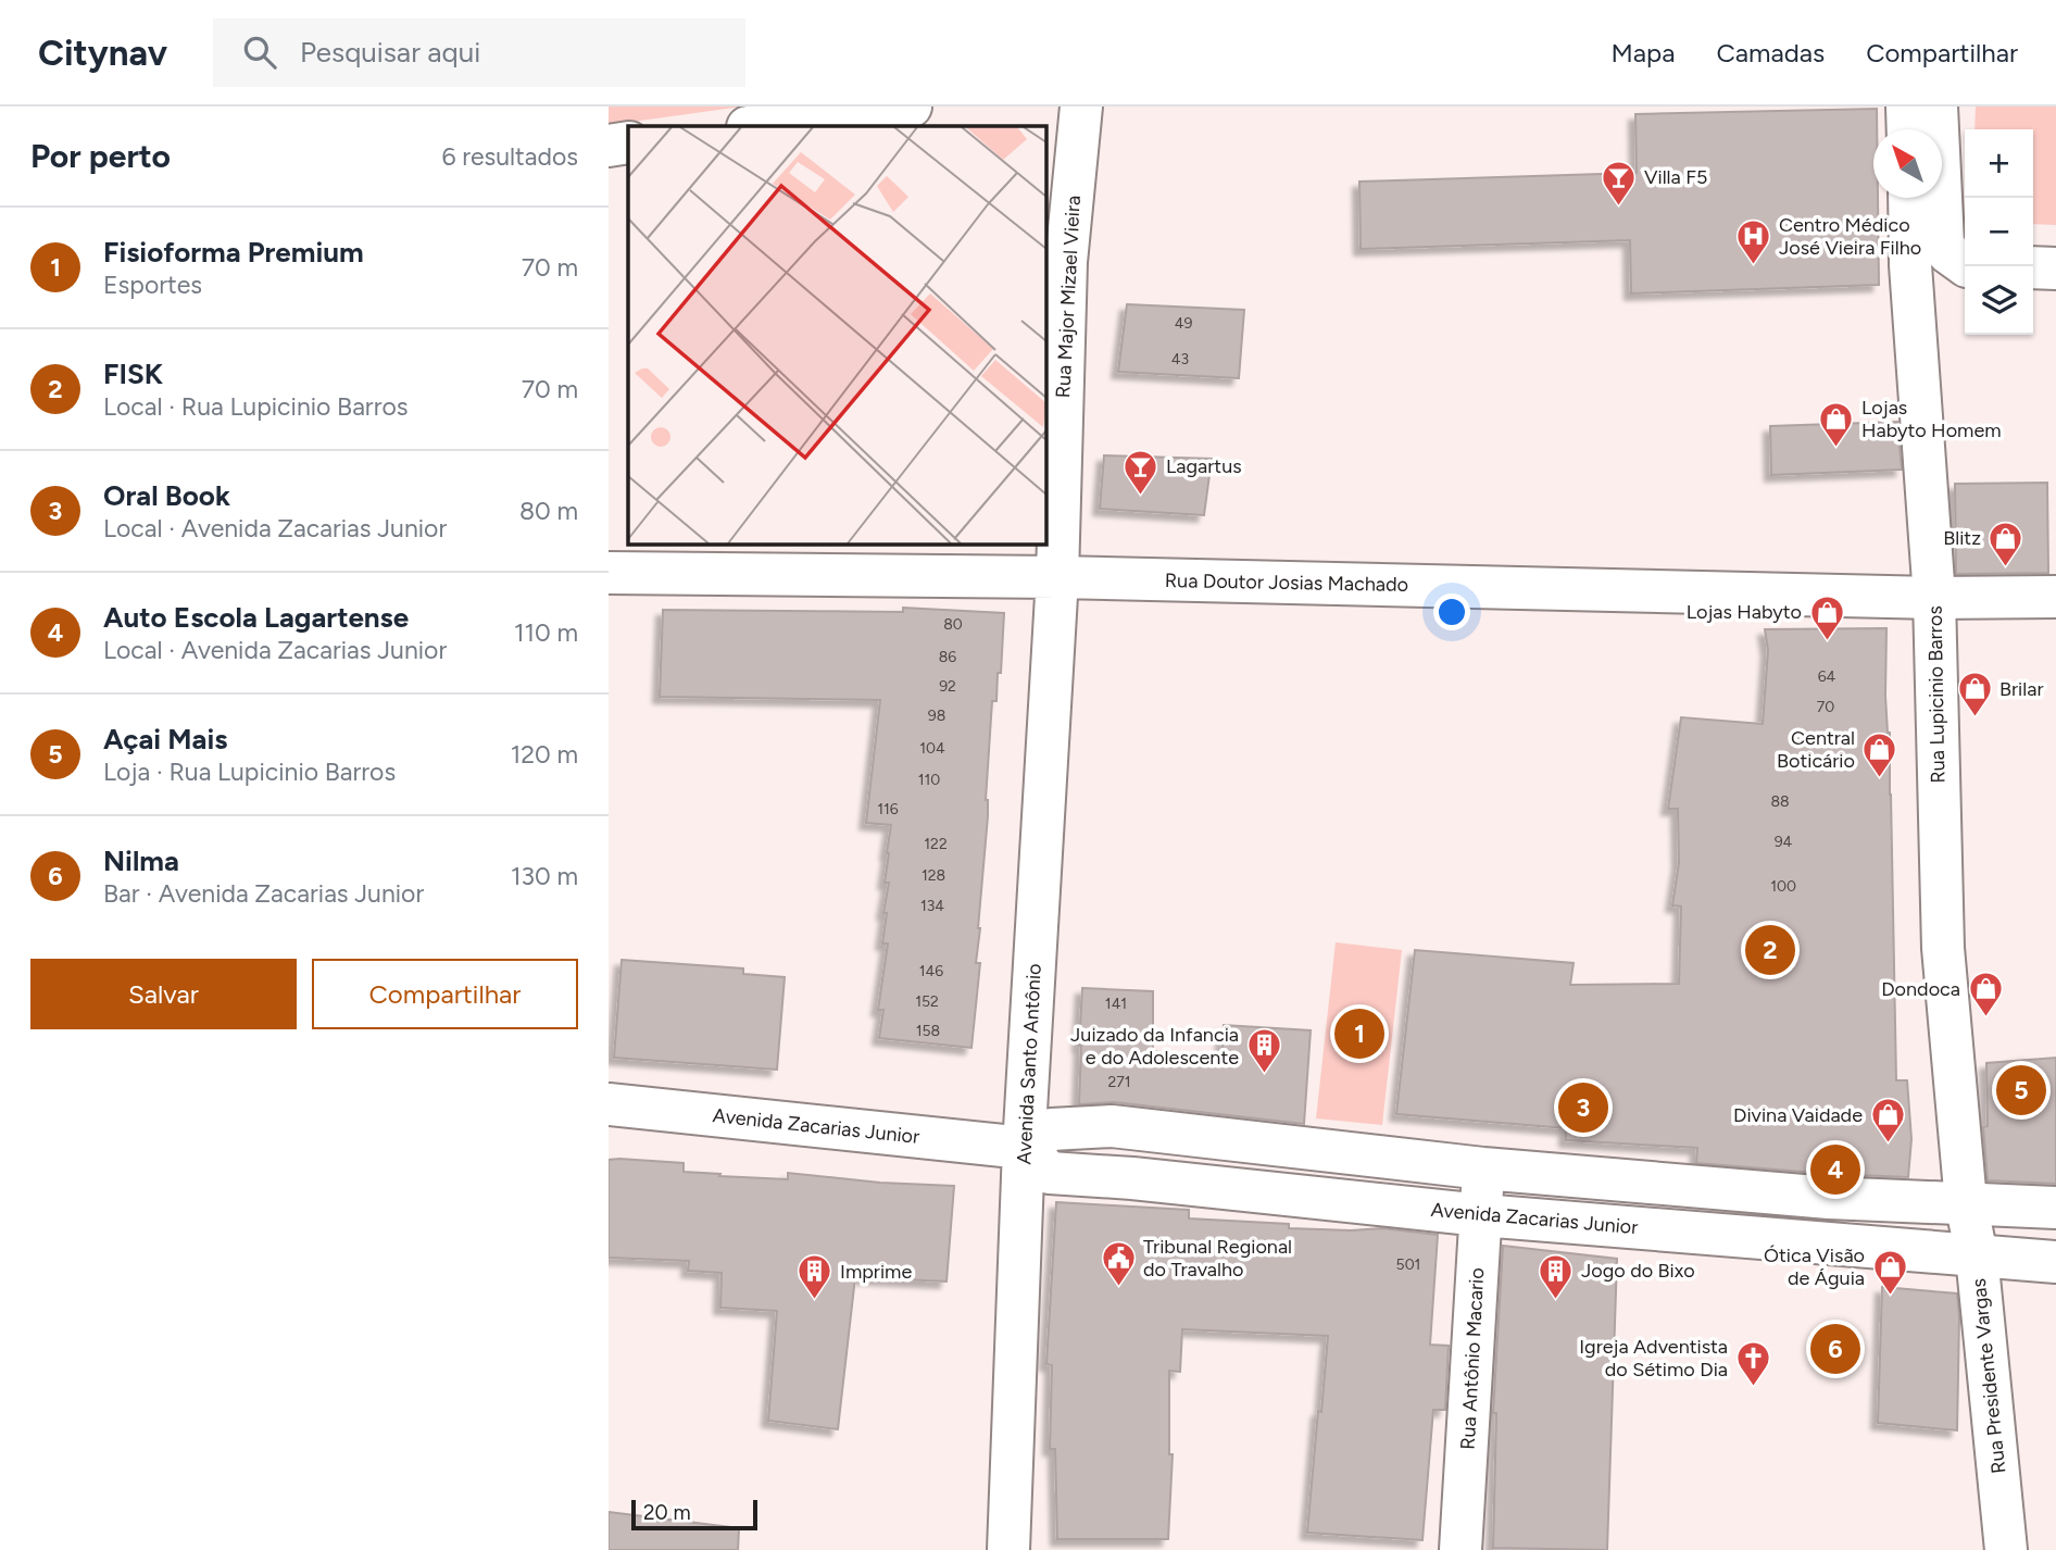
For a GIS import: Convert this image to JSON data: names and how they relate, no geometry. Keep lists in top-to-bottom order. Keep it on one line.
{"streets":{"street":["Rua Major Mizael Vieira","Rua Doutor Josias Machado","Rua Lupicinio Barros","Avenida Santo Antônio","Avenida Zacarias Junior","Rua Antônio Macario","Rua Presidente Vargas"]},"crossings":[["Rua Major Mizael Vieira","Rua Doutor Josias Machado"],["Rua Major Mizael Vieira","Avenida Santo Antônio"],["Rua Doutor Josias Machado","Rua Lupicinio Barros"],["Rua Doutor Josias Machado","Avenida Santo Antônio"],["Rua Lupicinio Barros","Rua Presidente Vargas"],["Avenida Santo Antônio","Avenida Zacarias Junior"],["Avenida Zacarias Junior","Rua Antônio Macario"],["Avenida Zacarias Junior","Rua Presidente Vargas"]],"places":{"bar":["Villa F5","Lagartus"],"hospital":["Centro Médico José Vieira Filho"],"shop":["Lojas Habyto Homem","Blitz","Lojas Habyto","Brilar","Central Boticário","Dondoca","Divina Vaidade","Ótica Visão de Águia"],"building":["Juizado da Infancia e do Adolescente","Jogo do Bixo","Imprime"],"public building":["Tribunal Regional do Travalho"],"church":["Igreja Adventista do Sétimo Dia"]},"house_numbers":["49","43","80","86","64","92","70","98","104","110","88","116","94","122","128","100","134","146","152","141","158","271","501"],"scale_bar":"20 m","north":"top left","page":{"header":"Citynav","search":"Pesquisar aqui","nav":["Mapa","Camadas","Compartilhar"],"heading":["Por perto","6 resultados"],"map_buttons":["+","−"],"list":[{"mark":"1","name":"Fisioforma Premium","note":"Esportes","value":"70 m"},{"mark":"2","name":"FISK","note":"Local · Rua Lupicinio Barros","value":"70 m"},{"mark":"3","name":"Oral Book","note":"Local · Avenida Zacarias Junior","value":"80 m"},{"mark":"4","name":"Auto Escola Lagartense","note":"Local · Avenida Zacarias Junior","value":"110 m"},{"mark":"5","name":"Açai Mais","note":"Loja · Rua Lupicinio Barros","value":"120 m"},{"mark":"6","name":"Nilma","note":"Bar · Avenida Zacarias Junior","value":"130 m"}],"pins":["2","1","5","3","4","6"],"buttons":["Salvar","Compartilhar"],"scale":"20 m"}}
